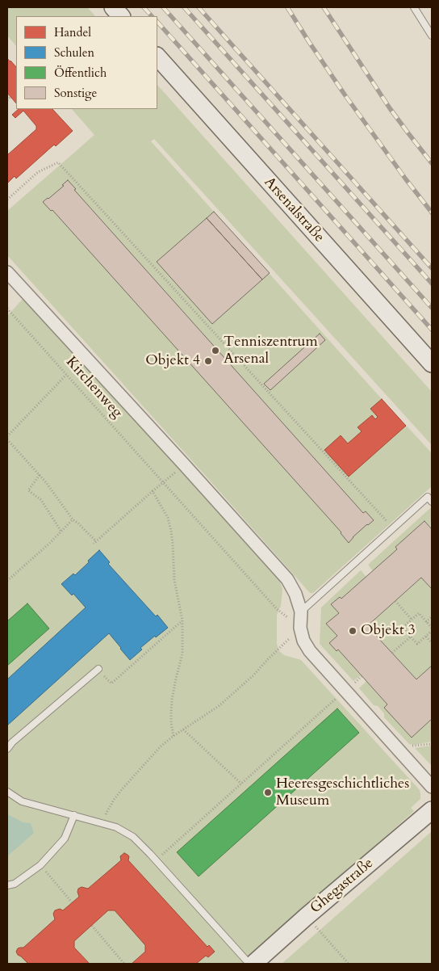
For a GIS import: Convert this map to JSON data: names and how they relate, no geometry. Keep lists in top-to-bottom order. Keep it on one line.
{"streets":{"main road":["Arsenalstraße","Ghegastraße"],"path":["Kirchenweg"]},"places":["Tenniszentrum Arsenal","Objekt 4","Objekt 3","Heeresgeschichtliches Museum"],"legend":["Handel","Schulen","Öffentlich","Sonstige"]}
